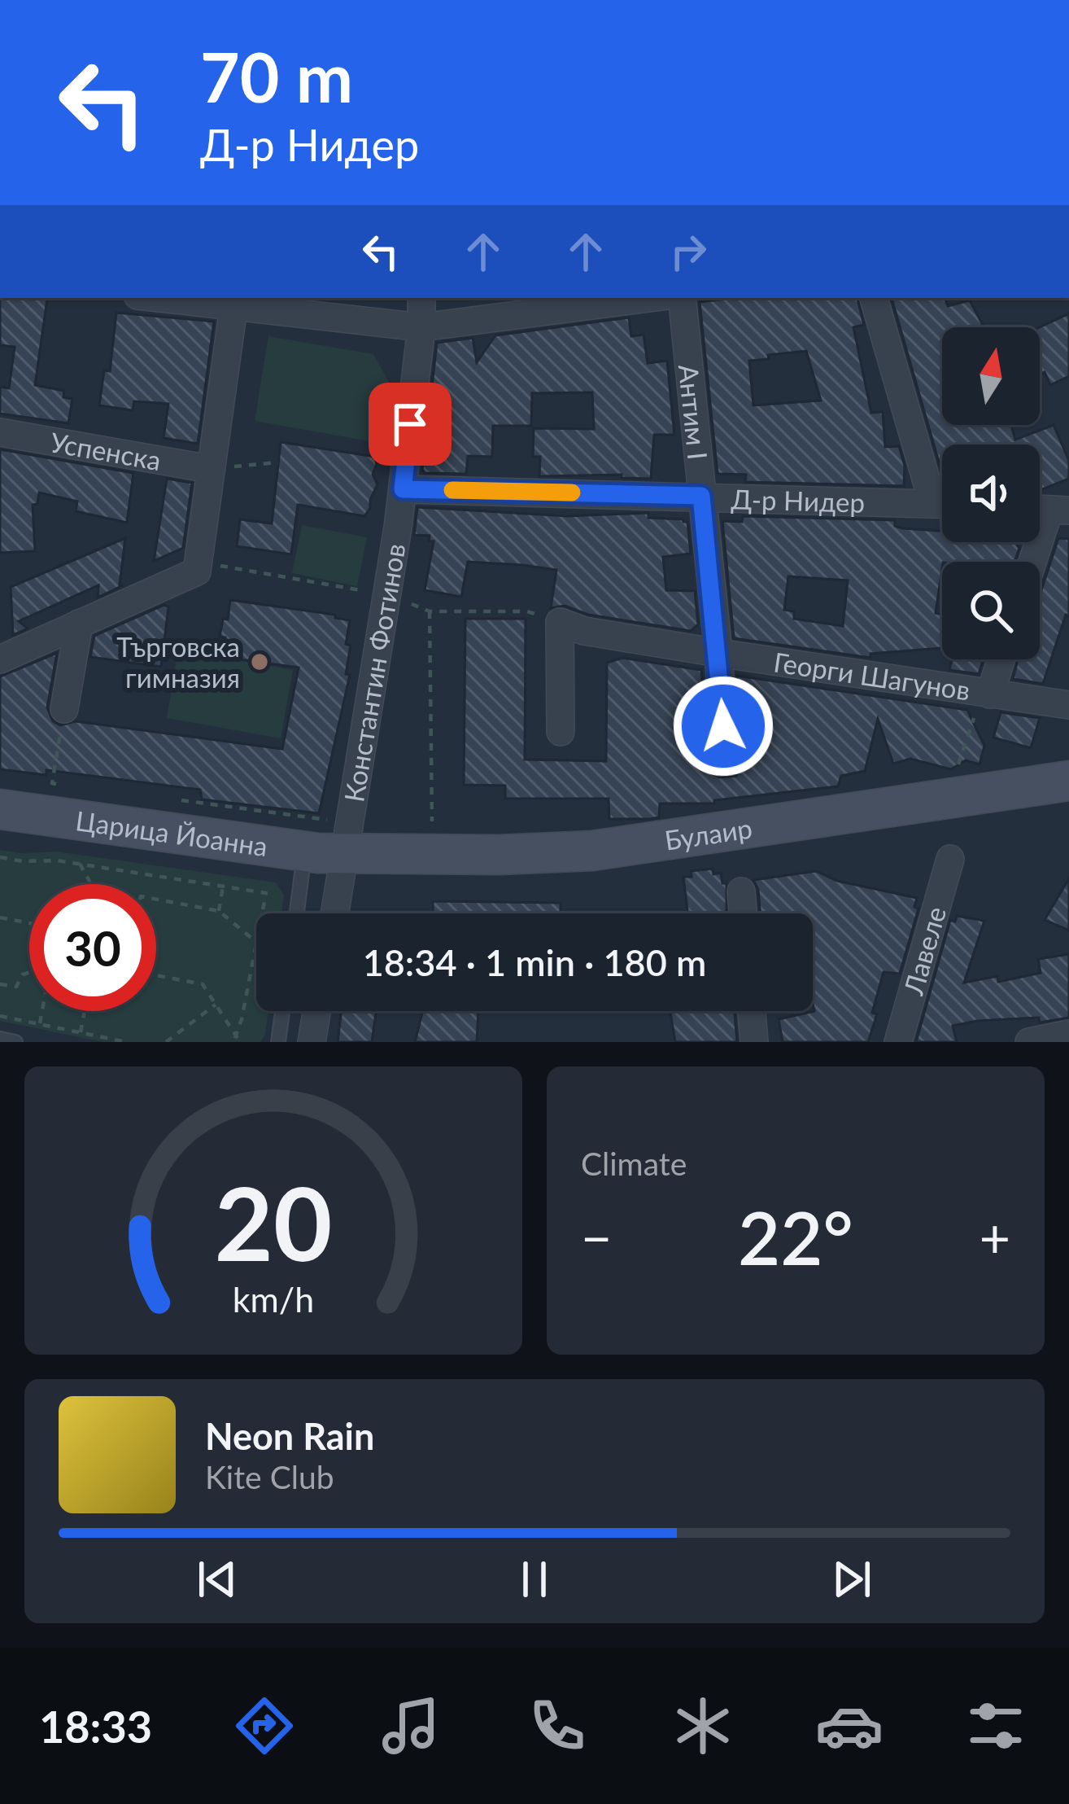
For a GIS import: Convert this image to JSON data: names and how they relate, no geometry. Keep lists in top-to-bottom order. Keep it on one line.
{"streets":{"main road":["Царица Йоанна","Булаир"],"street":["Антим I","Успенска","Д-р Нидер","Константин Фотинов","Георги Шагунов","Лавеле"]},"crossings":[["Антим I","Д-р Нидер"],["Антим I","Георги Шагунов"],["Д-р Нидер","Константин Фотинов"],["Константин Фотинов","Царица Йоанна"],["Константин Фотинов","Булаир"],["Царица Йоанна","Булаир"]],"places":["Търговска гимназия"],"north":"top","page":{"turn":["70 m","Д-р Нидер"],"limit":"30","trip":"18:34 · 1 min · 180 m","tile":"Climate","heat":["−","22°","+"],"song":["Neon Rain","Kite Club"],"tabs":"18:33","gauge":["20","km/h"]}}
